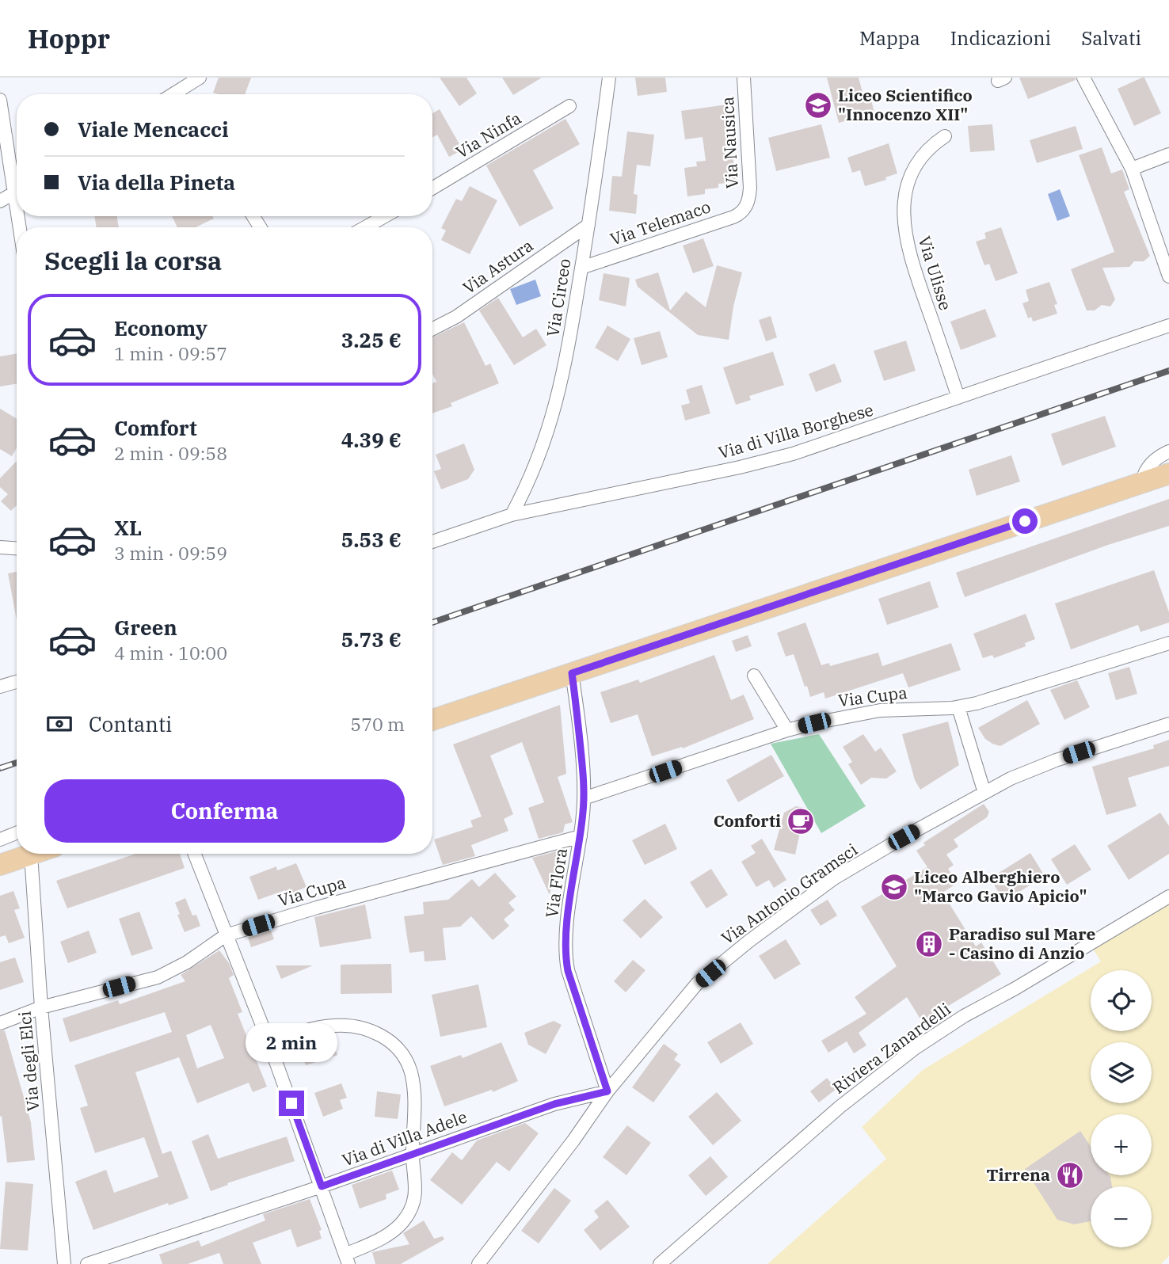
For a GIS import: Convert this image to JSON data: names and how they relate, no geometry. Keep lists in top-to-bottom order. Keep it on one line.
{"streets":{"street":["Via Ninfa","Via Nausica","Via Telemaco","Via Astura","Via Ulisse","Via Circeo","Via di Villa Borghese","Via Cupa","Via Flora","Via Antonio Gramsci","Riviera Zanardelli","Via degli Elci","Via di Villa Adele"]},"crossings":[["Via Nausica","Via Telemaco"],["Via Telemaco","Via Circeo"],["Via Astura","Via Circeo"],["Via Ulisse","Via di Villa Borghese"],["Via Circeo","Via di Villa Borghese"],["Via Cupa","Via Flora"],["Via Cupa","Via degli Elci"],["Via Flora","Via Antonio Gramsci"],["Via Flora","Via di Villa Adele"],["Via Antonio Gramsci","Via di Villa Adele"]],"places":{"school or university":["Liceo Scientifico \"Innocenzo XII\"","Liceo Alberghiero \"Marco Gavio Apicio\""],"cafe":["Conforti"],"building":["Paradiso sul Mare - Casino di Anzio"],"restaurant":["Tirrena"]},"page":{"header":"Hoppr","nav":["Mappa","Indicazioni","Salvati"],"banner":["Viale Mencacci","Via della Pineta"],"heading":"Scegli la corsa","list":[{"name":"Economy","note":"1 min · 09:57","value":"3.25 €"},{"name":"Comfort","note":"2 min · 09:58","value":"4.39 €"},{"name":"XL","note":"3 min · 09:59","value":"5.53 €"},{"name":"Green","note":"4 min · 10:00","value":"5.73 €"}],"pay":["Contanti","570 m"],"buttons":"Conferma","map_buttons":["+","−"],"bubble":"2 min"}}
